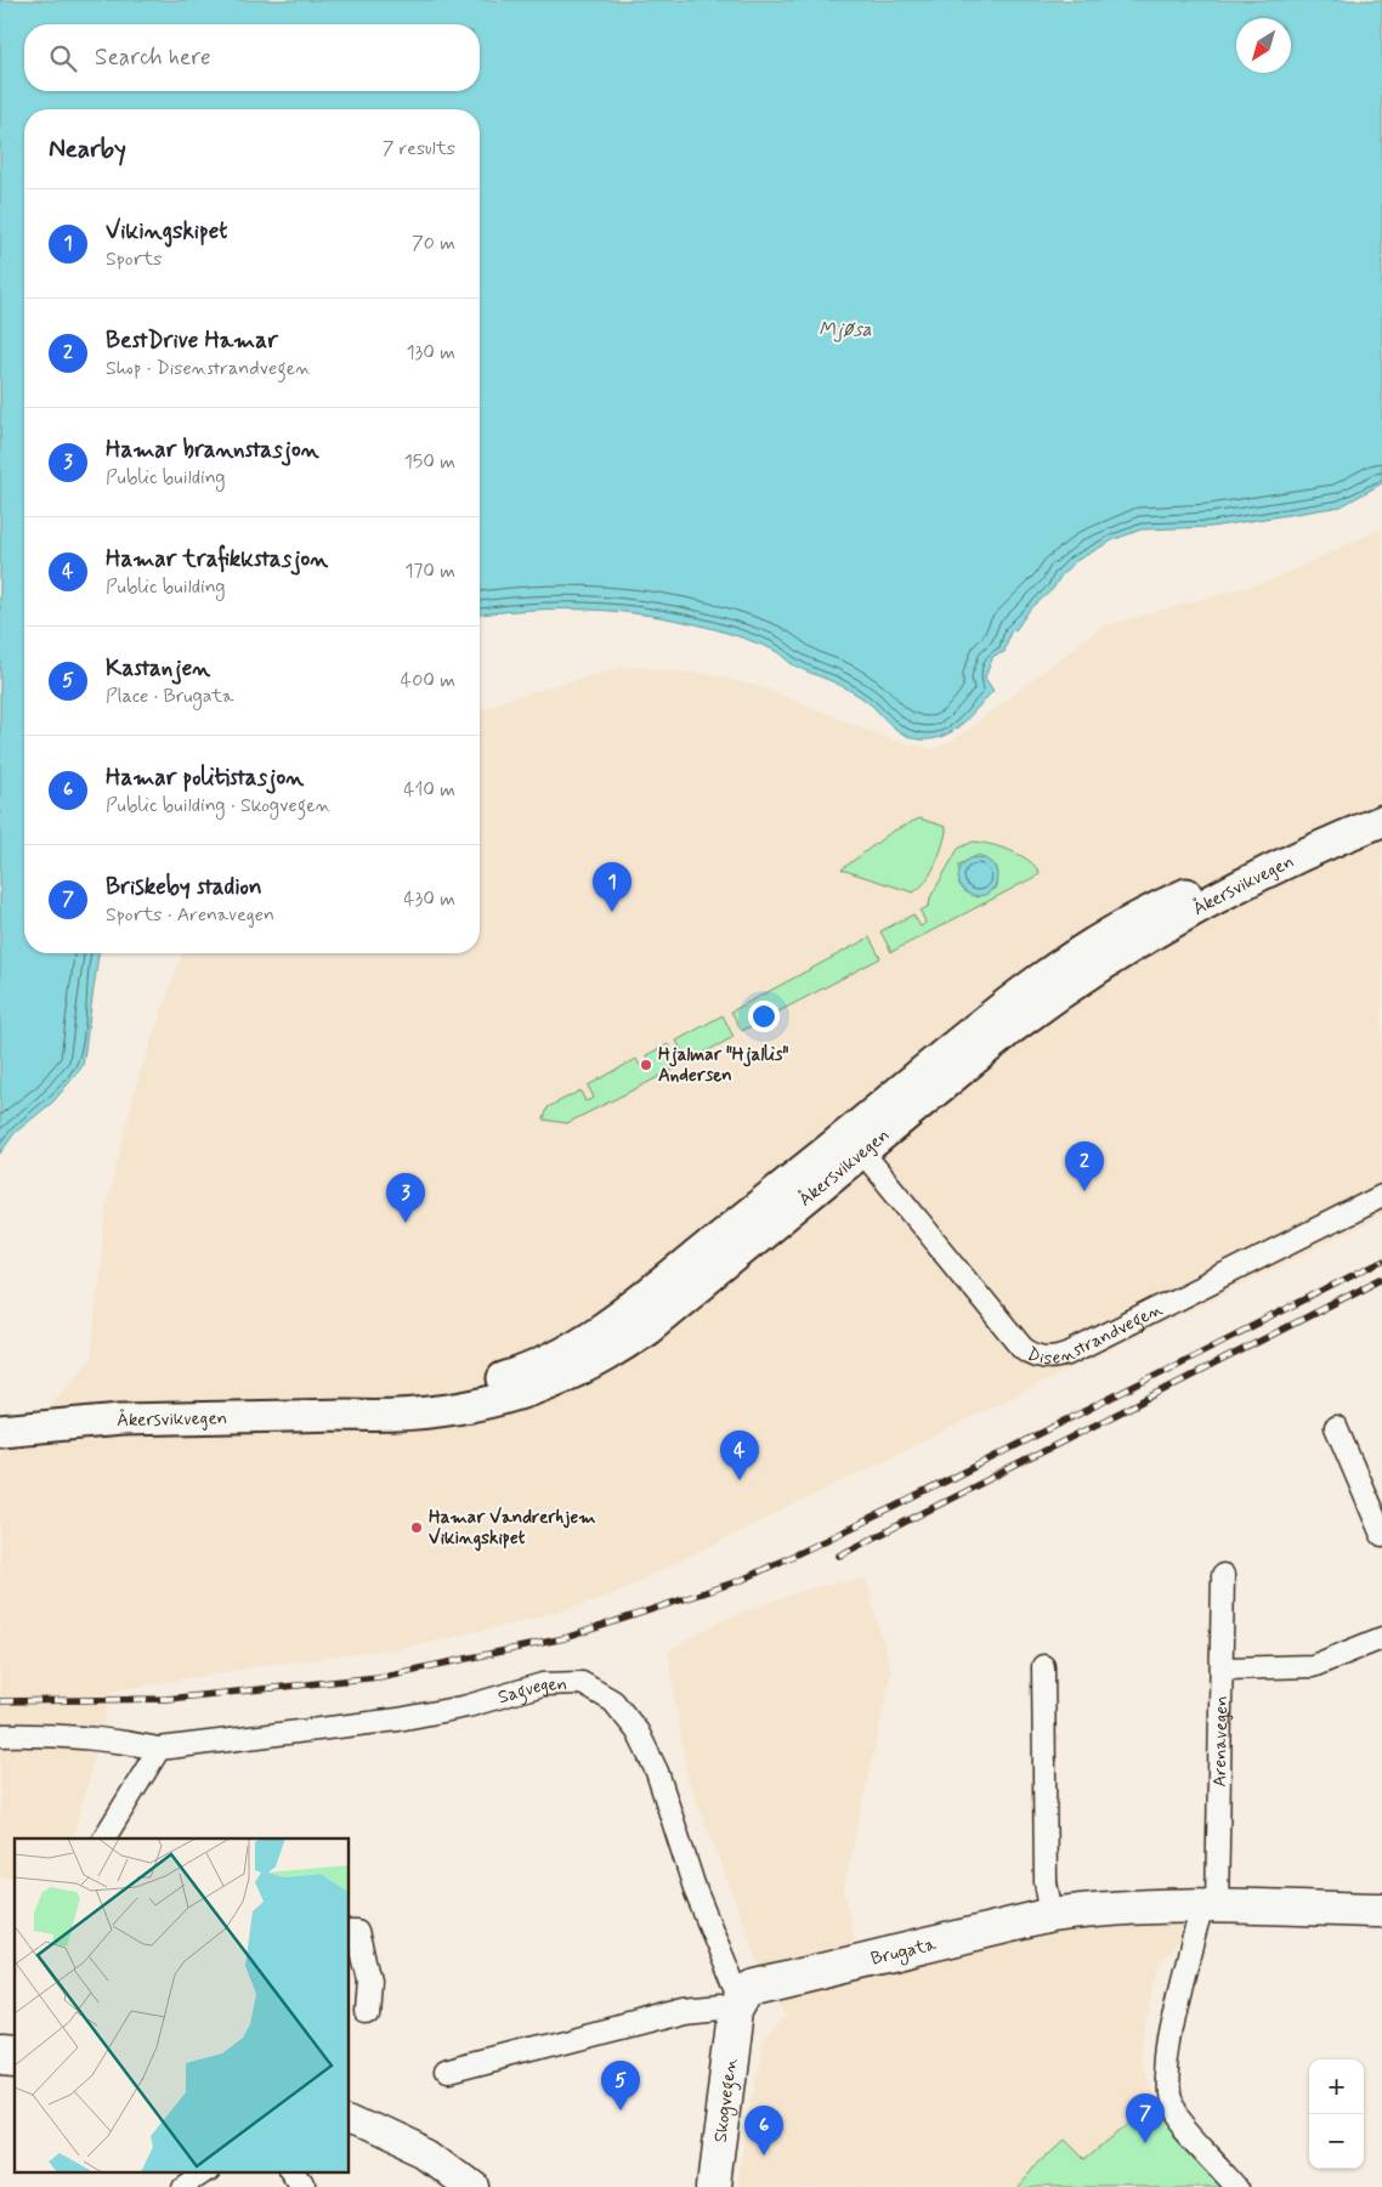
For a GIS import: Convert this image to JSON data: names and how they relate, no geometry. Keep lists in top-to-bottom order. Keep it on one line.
{"streets":{"main road":["Brugata","Skogvegen"],"street":["Åkersvikvegen","Disenstrandvegen","Sagvegen","Arenavegen"]},"crossings":[["Åkersvikvegen","Disenstrandvegen"],["Sagvegen","Brugata"],["Sagvegen","Skogvegen"],["Arenavegen","Brugata"],["Brugata","Skogvegen"]],"water":["Mjøsa"],"places":["Hjalmar \"Hjallis\" Andersen","Hamar Vandrerhjem Vikingskipet"],"north":"bottom left","page":{"search":"Search here","heading":["Nearby","7 results"],"list":[{"mark":"1","name":"Vikingskipet","note":"Sports","value":"70 m"},{"mark":"2","name":"BestDrive Hamar","note":"Shop · Disenstrandvegen","value":"130 m"},{"mark":"3","name":"Hamar brannstasjon","note":"Public building","value":"150 m"},{"mark":"4","name":"Hamar trafikkstasjon","note":"Public building","value":"170 m"},{"mark":"5","name":"Kastanjen","note":"Place · Brugata","value":"400 m"},{"mark":"6","name":"Hamar politistasjon","note":"Public building · Skogvegen","value":"410 m"},{"mark":"7","name":"Briskeby stadion","note":"Sports · Arenavegen","value":"430 m"}],"pins":["1","2","3","4","5","7","6"],"map_buttons":["+","−"]}}
